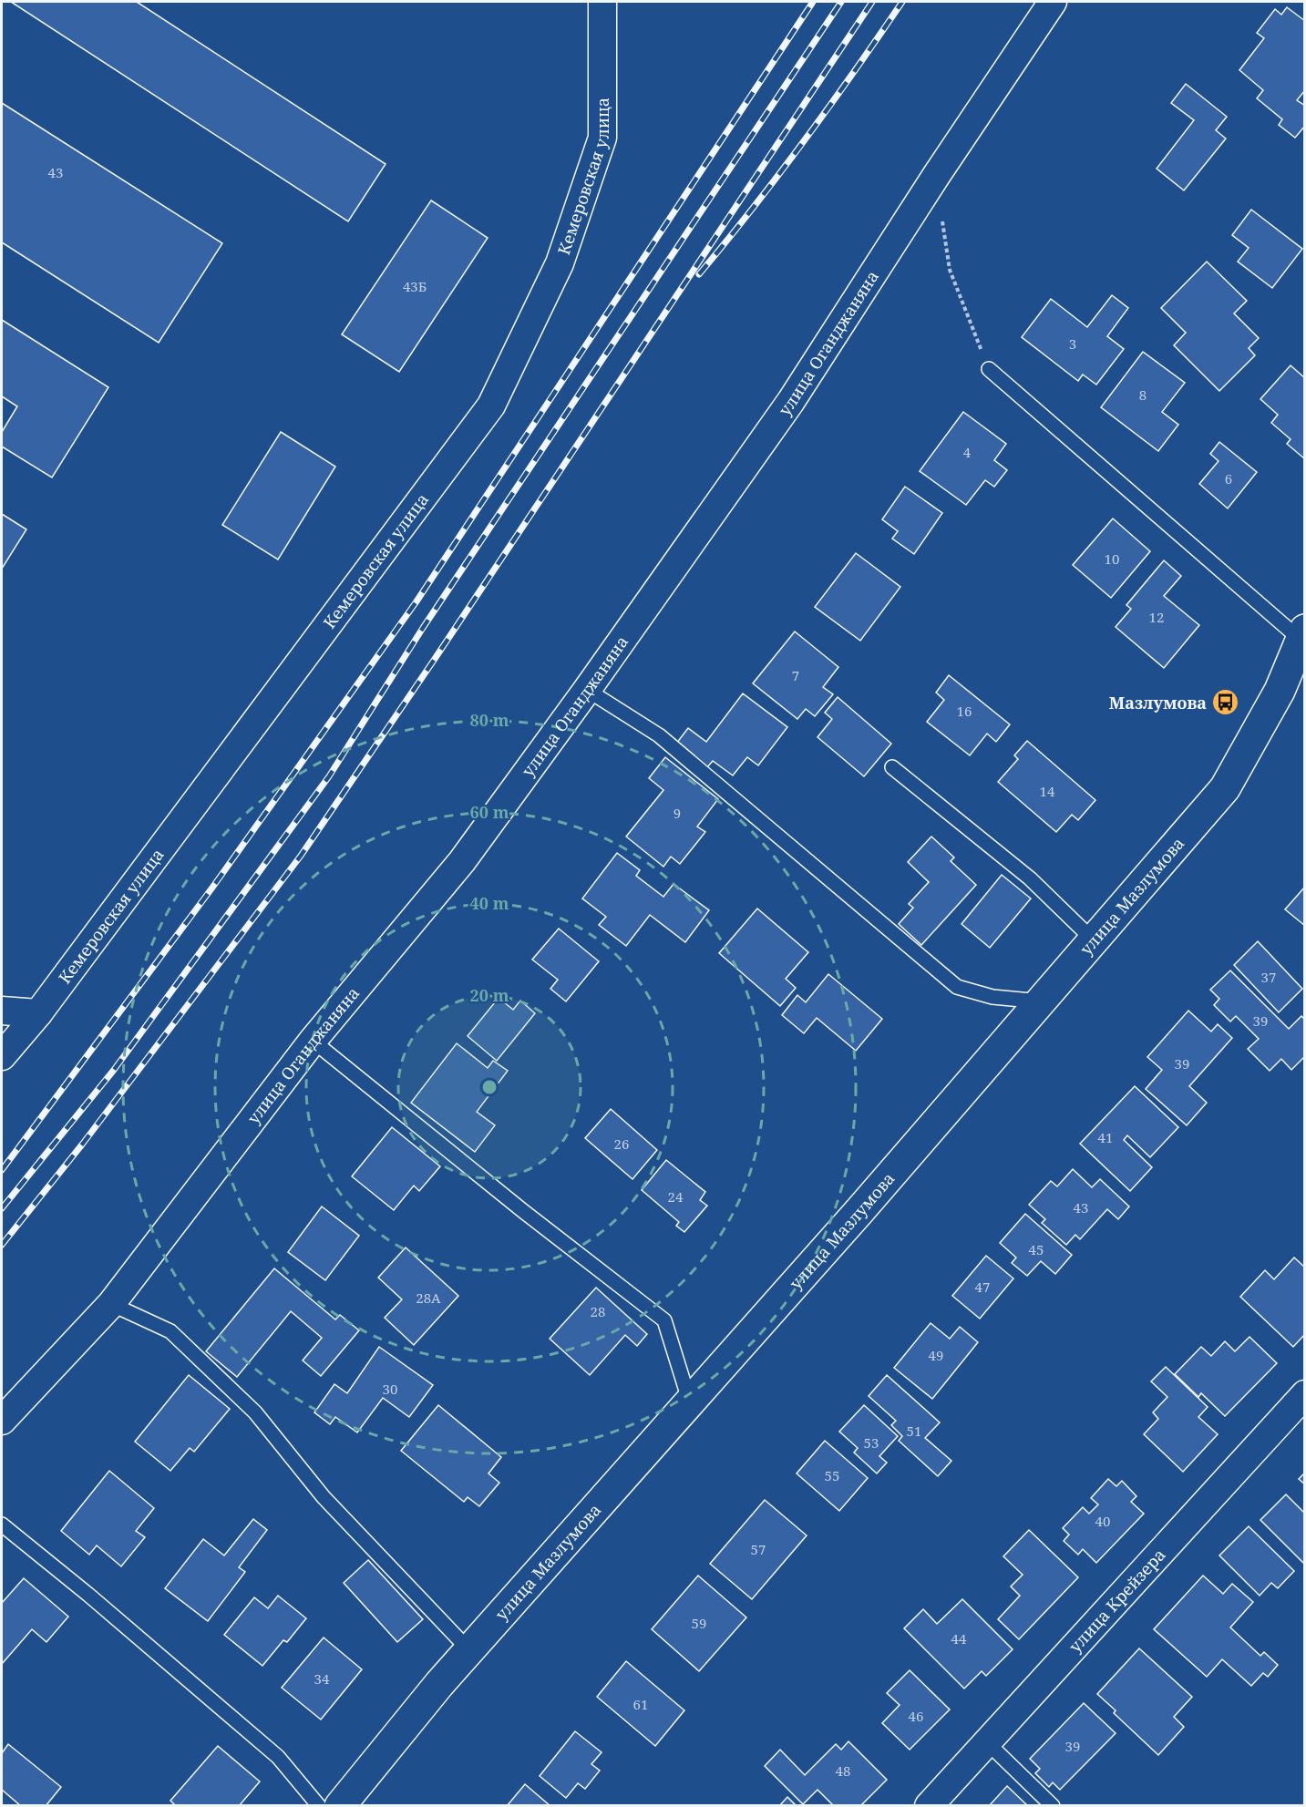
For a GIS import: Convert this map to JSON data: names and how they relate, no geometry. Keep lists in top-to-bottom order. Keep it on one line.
{"streets":{"street":["Кемеровская улица","улица Оганджаняна","улица Мазлумова","улица Крейзера"]},"places":{"bus stop":["Мазлумова"]},"house_numbers":["43","43Б","3","8","4","6","10","12","7","16","14","9","37","39","39","41","26","24","43","45","47","28А","28","49","30","51","53","55","40","57","59","44","34","61","46","39","48"],"rings":["80 m","60 m","40 m","20 m"]}
